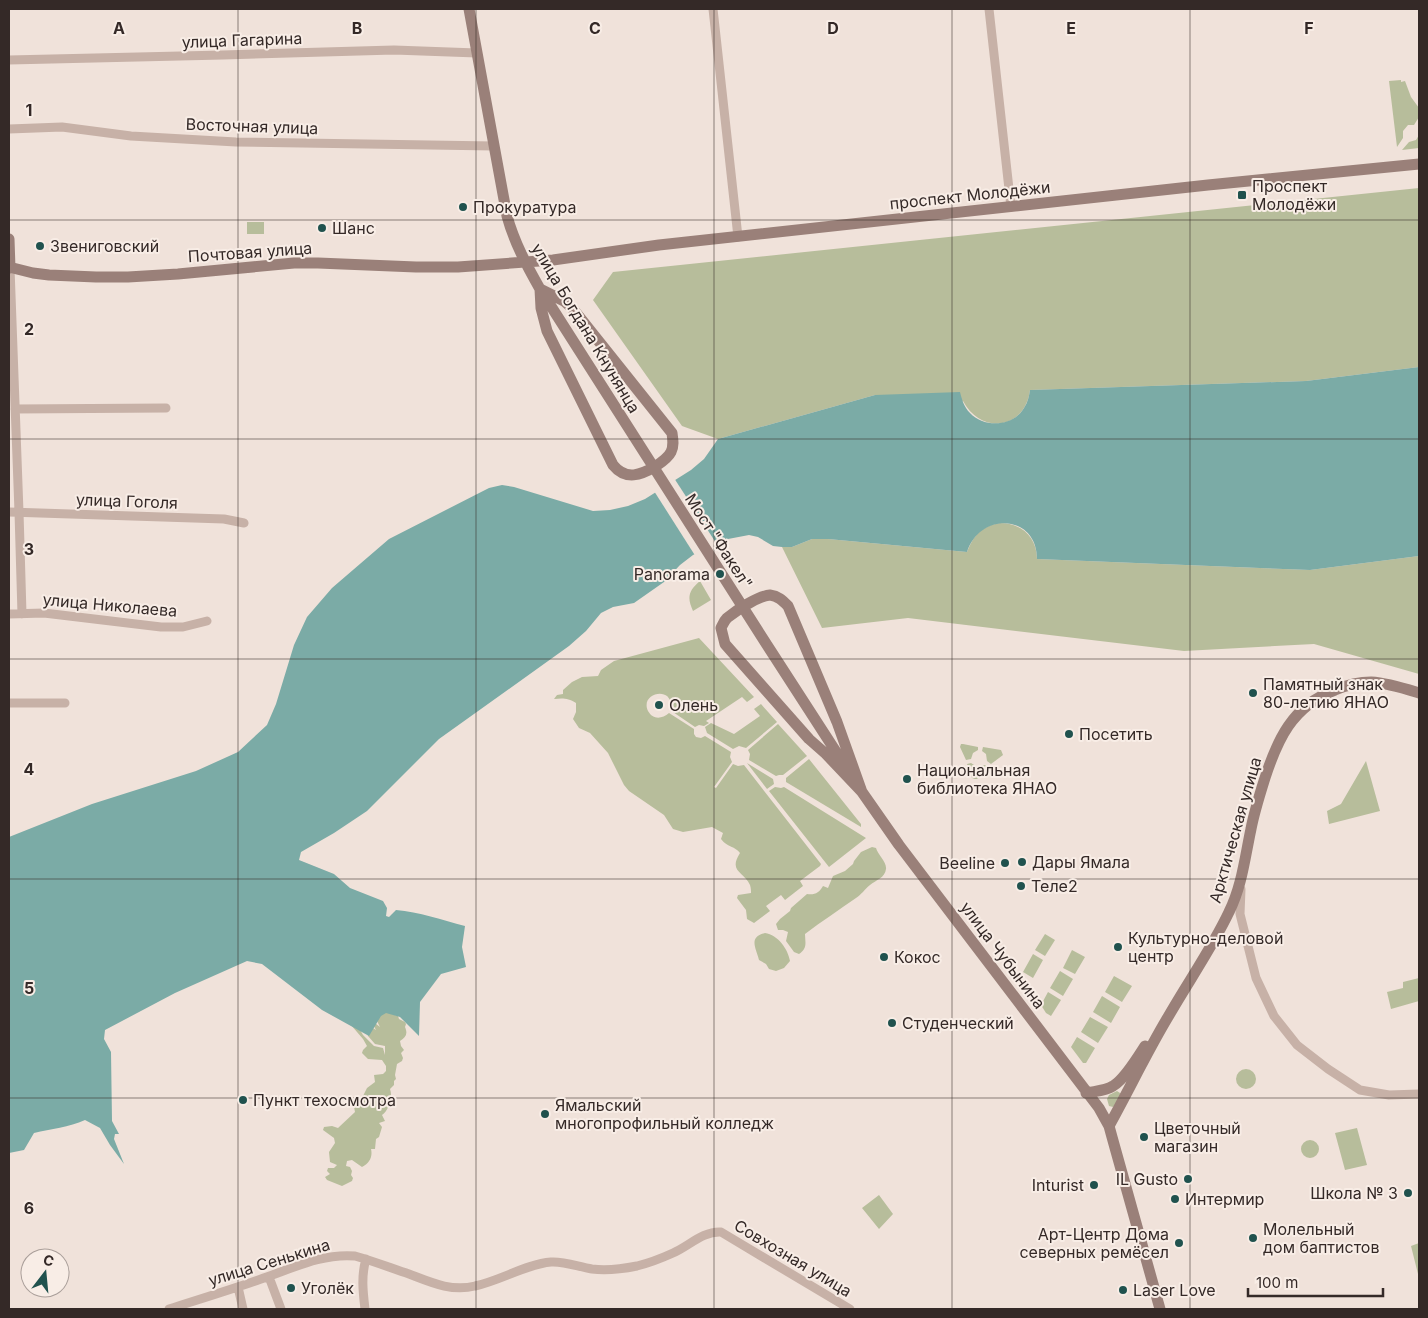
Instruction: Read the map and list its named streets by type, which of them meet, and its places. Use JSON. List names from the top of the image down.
{
  "streets": {
    "street": [
      "улица Гагарина",
      "Восточная улица",
      "проспект Молодёжи",
      "Почтовая улица",
      "улица Богдана Кнунянца",
      "улица Гоголя",
      "Мост \"Факел\"",
      "улица Николаева",
      "Арктическая улица",
      "улица Чубынина",
      "Совхозная улица",
      "улица Сенькина"
    ]
  },
  "crossings": [
    ["улица Гагарина", "улица Богдана Кнунянца"],
    ["Восточная улица", "улица Богдана Кнунянца"],
    ["проспект Молодёжи", "Почтовая улица"],
    ["проспект Молодёжи", "улица Богдана Кнунянца"],
    ["Почтовая улица", "улица Богдана Кнунянца"],
    ["улица Богдана Кнунянца", "Мост \"Факел\""],
    ["Мост \"Факел\"", "улица Чубынина"],
    ["Арктическая улица", "улица Чубынина"],
    ["Совхозная улица", "улица Сенькина"]
  ],
  "places": {
    "transit": ["Проспект Молодёжи"],
    "other": [
      "Прокуратура",
      "Шанс",
      "Звениговский",
      "Panorama",
      "Памятный знак 80-летию ЯНАО",
      "Олень",
      "Посетить",
      "Национальная библиотека ЯНАО",
      "Дары Ямала",
      "Beeline",
      "Теле2",
      "Культурно-деловой центр",
      "Кокос",
      "Студенческий",
      "Пункт техосмотра",
      "Ямальский многопрофильный колледж",
      "Цветочный магазин",
      "IL Gusto",
      "Inturist",
      "Школа № 3",
      "Интермир",
      "Молельный дом баптистов",
      "Арт-Центр Дома северных ремёсел",
      "Уголёк",
      "Laser Love"
    ]
  },
  "scale_bar": "100 m",
  "north": "top",
  "grid": {
    "columns": [
      "A",
      "B",
      "C",
      "D",
      "E",
      "F"
    ],
    "rows": [
      "1",
      "2",
      "3",
      "4",
      "5",
      "6"
    ]
  }
}
